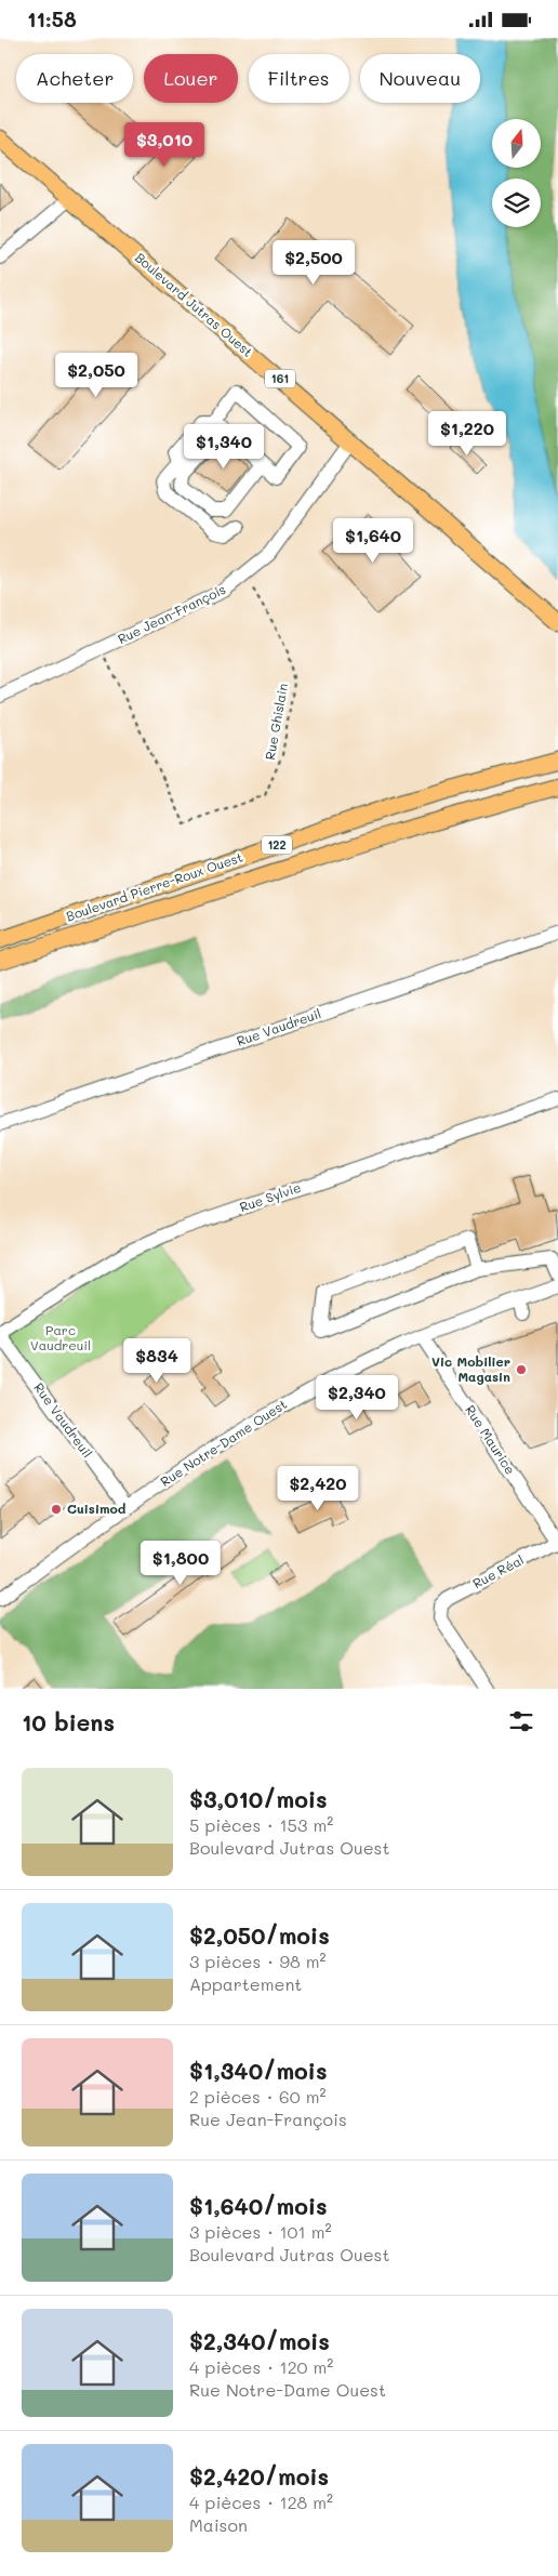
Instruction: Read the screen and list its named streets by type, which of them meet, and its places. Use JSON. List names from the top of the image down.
{
  "streets": {
    "main road": [
      "Boulevard Jutras Ouest",
      "161",
      "122",
      "Boulevard Pierre-Roux Ouest"
    ],
    "street": [
      "Rue Jean-François",
      "Rue Vaudreuil",
      "Rue Sylvie",
      "Rue Maurice",
      "Rue Notre-Dame Ouest",
      "Rue Réal"
    ],
    "path": ["Rue Ghislain"]
  },
  "crossings": [
    ["Boulevard Jutras Ouest", "Rue Jean-François"],
    ["Rue Jean-François", "Rue Ghislain"],
    ["Rue Vaudreuil", "Rue Sylvie"],
    ["Rue Vaudreuil", "Rue Notre-Dame Ouest"],
    ["Rue Maurice", "Rue Notre-Dame Ouest"],
    ["Rue Maurice", "Rue Réal"]
  ],
  "parks": ["Parc Vaudreuil"],
  "places": ["Vic Mobilier Magasin", "Cuisimod"],
  "north": "top",
  "page": {
    "status": "11:58",
    "chip": [
      "Acheter",
      "Louer",
      "Filtres",
      "Nouveau"
    ],
    "price": [
      "$3,010",
      "$2,500",
      "$2,050",
      "$1,220",
      "$1,340",
      "$1,640",
      "$834",
      "$2,340",
      "$2,420",
      "$1,800"
    ],
    "heading": "10 biens",
    "list": [
      {
        "name": "$3,010/mois",
        "note": "5 pièces · 153 m² · Boulevard Jutras Ouest"
      },
      {
        "name": "$2,050/mois",
        "note": "3 pièces · 98 m² · Appartement"
      },
      {
        "name": "$1,340/mois",
        "note": "2 pièces · 60 m² · Rue Jean-François"
      },
      {
        "name": "$1,640/mois",
        "note": "3 pièces · 101 m² · Boulevard Jutras Ouest"
      },
      {
        "name": "$2,340/mois",
        "note": "4 pièces · 120 m² · Rue Notre-Dame Ouest"
      },
      {
        "name": "$2,420/mois",
        "note": "4 pièces · 128 m² · Maison"
      }
    ]
  }
}
